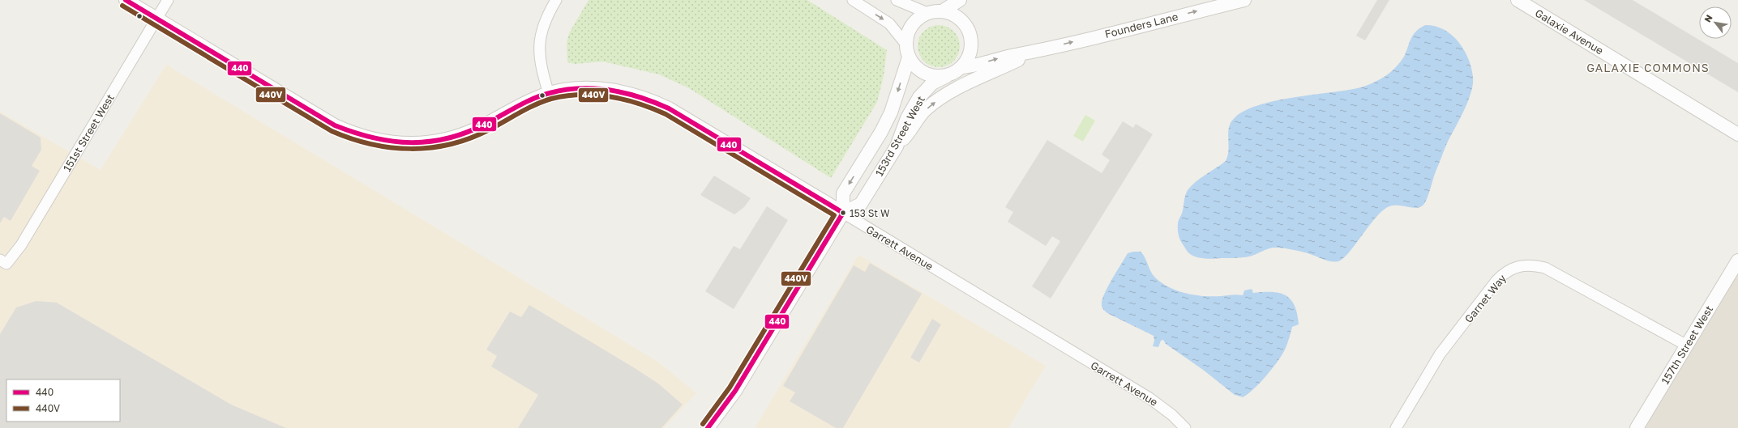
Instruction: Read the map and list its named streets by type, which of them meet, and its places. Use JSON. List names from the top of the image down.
{
  "streets": {
    "street": [
      "Founders Lane",
      "Galaxie Avenue",
      "151st Street West",
      "153rd Street West",
      "Garrett Avenue",
      "Garnet Way",
      "157th Street West"
    ]
  },
  "crossings": [
    ["Founders Lane", "153rd Street West"],
    ["151st Street West", "Garrett Avenue"],
    ["153rd Street West", "Garrett Avenue"],
    ["Garnet Way", "157th Street West"]
  ],
  "one_way": ["Founders Lane"],
  "districts": ["GALAXIE COMMONS"],
  "places": ["153 St W"],
  "lines": ["transit line 440", "transit line 440V"],
  "legend": ["440", "440V"],
  "north": "top left"
}
